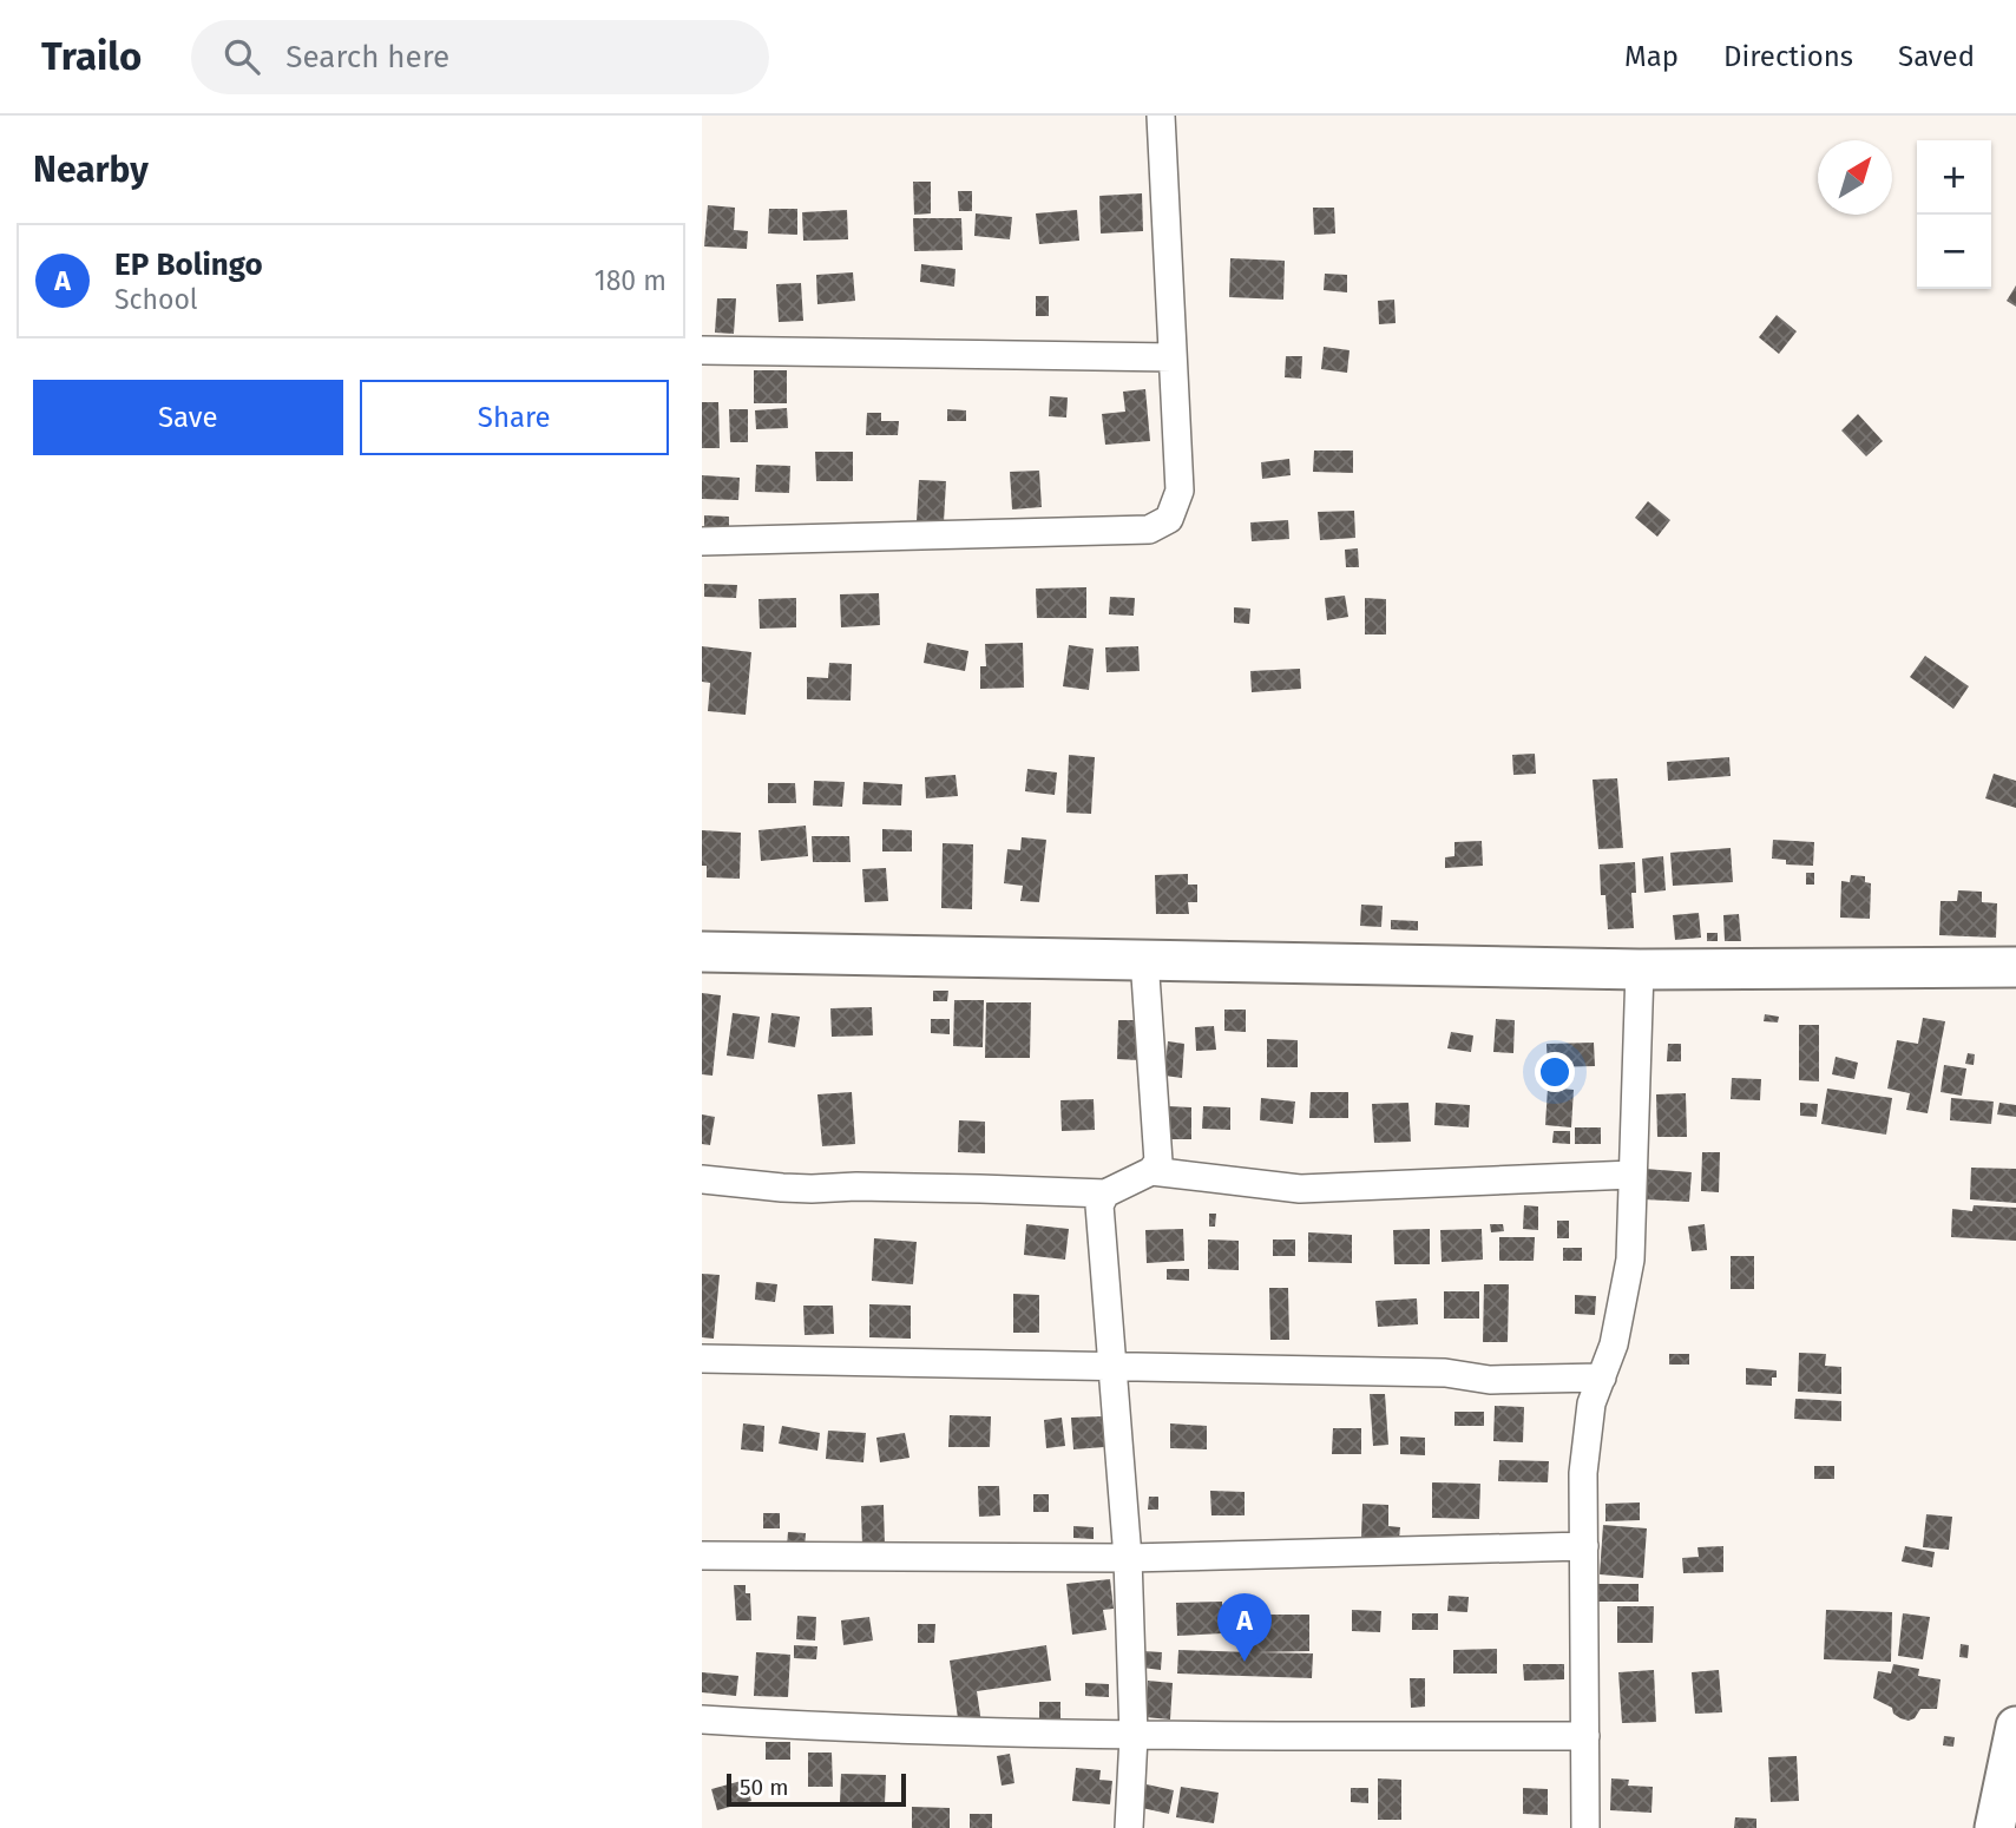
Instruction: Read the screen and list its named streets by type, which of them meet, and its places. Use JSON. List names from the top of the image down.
{
  "scale_bar": "50 m",
  "north": "top right",
  "page": {
    "header": "Trailo",
    "search": "Search here",
    "nav": ["Map", "Directions", "Saved"],
    "heading": "Nearby",
    "map_buttons": ["+", "−"],
    "list": [
      {
        "mark": "A",
        "name": "EP Bolingo",
        "note": "School",
        "value": "180 m"
      }
    ],
    "buttons": ["Save", "Share"],
    "pins": "A",
    "scale": "50 m"
  }
}
